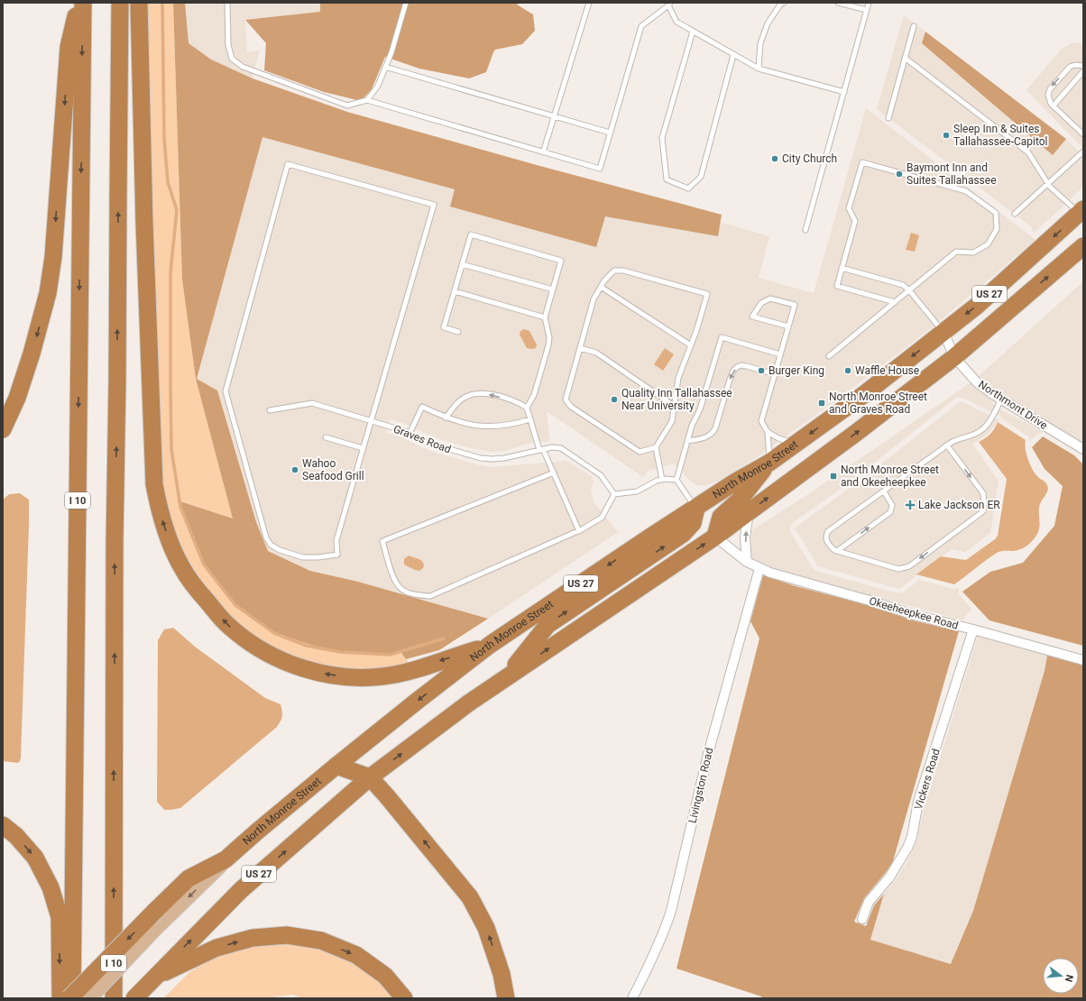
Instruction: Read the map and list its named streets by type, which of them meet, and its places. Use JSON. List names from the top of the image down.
{
  "streets": {
    "highway": ["US 27", "North Monroe Street", "I 10"],
    "street": [
      "Northmont Drive",
      "Okeeheepkee Road",
      "Vickers Road",
      "Livingston Road"
    ],
    "lane": ["Graves Road"]
  },
  "crossings": [
    ["US 27", "Northmont Drive"],
    ["US 27", "Okeeheepkee Road"],
    ["Northmont Drive", "North Monroe Street"],
    ["Okeeheepkee Road", "Vickers Road"],
    ["Okeeheepkee Road", "Livingston Road"]
  ],
  "places": {
    "other": [
      "Sleep Inn & Suites Tallahassee-Capitol",
      "City Church",
      "Baymont Inn and Suites Tallahassee",
      "Burger King",
      "Waffle House",
      "Quality Inn Tallahassee Near University",
      "Wahoo Seafood Grill"
    ],
    "transit": ["North Monroe Street and Graves Road", "North Monroe Street and Okeeheepkee"],
    "health": ["Lake Jackson ER"]
  },
  "north": "right"
}
